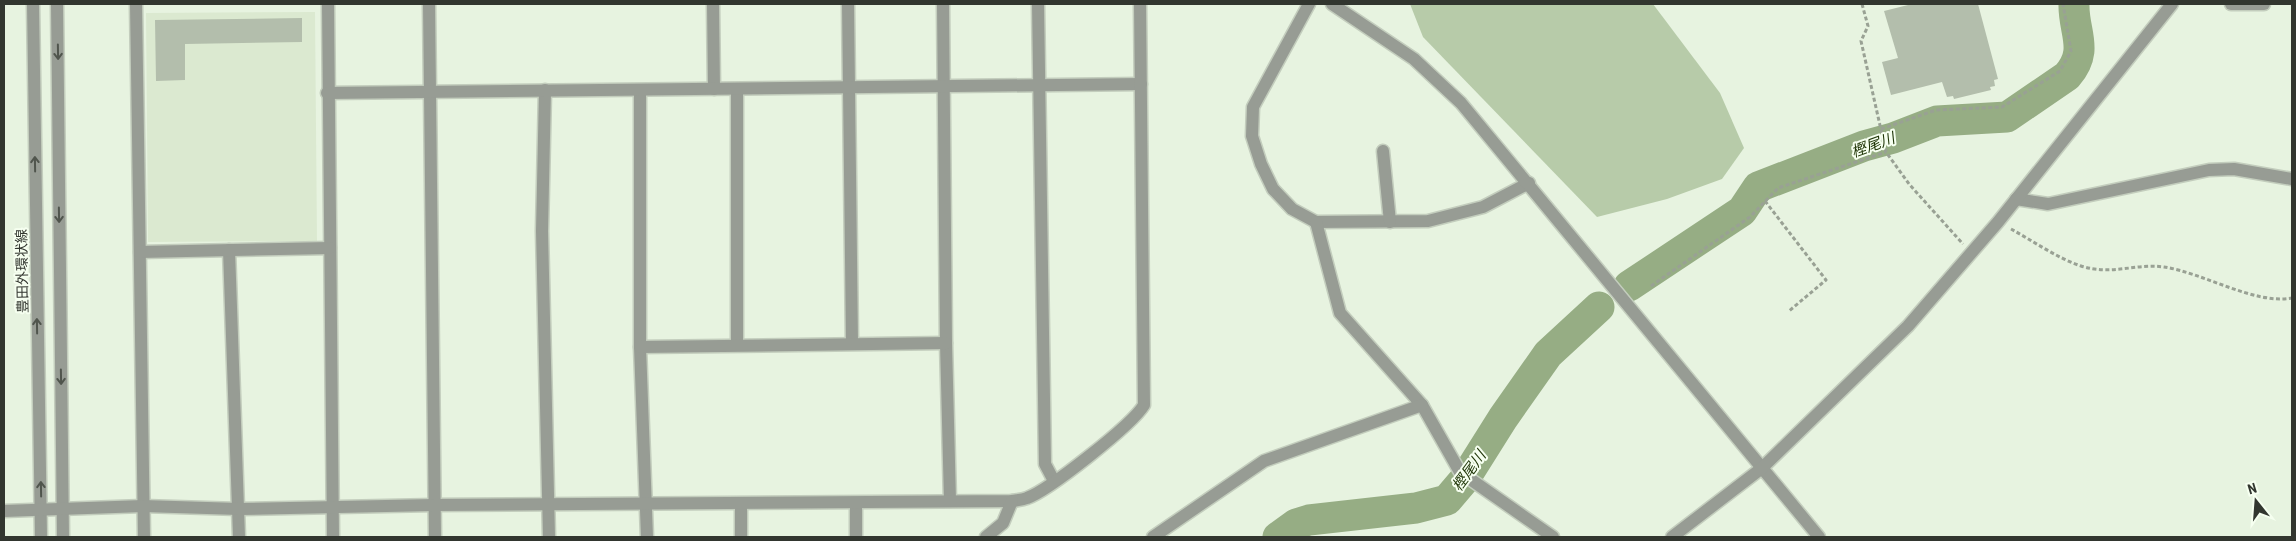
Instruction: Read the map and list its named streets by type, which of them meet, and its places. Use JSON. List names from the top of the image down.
{
  "streets": {
    "street": ["豊田外環状線"]
  },
  "water": ["樫尾川"],
  "north": "top"
}
